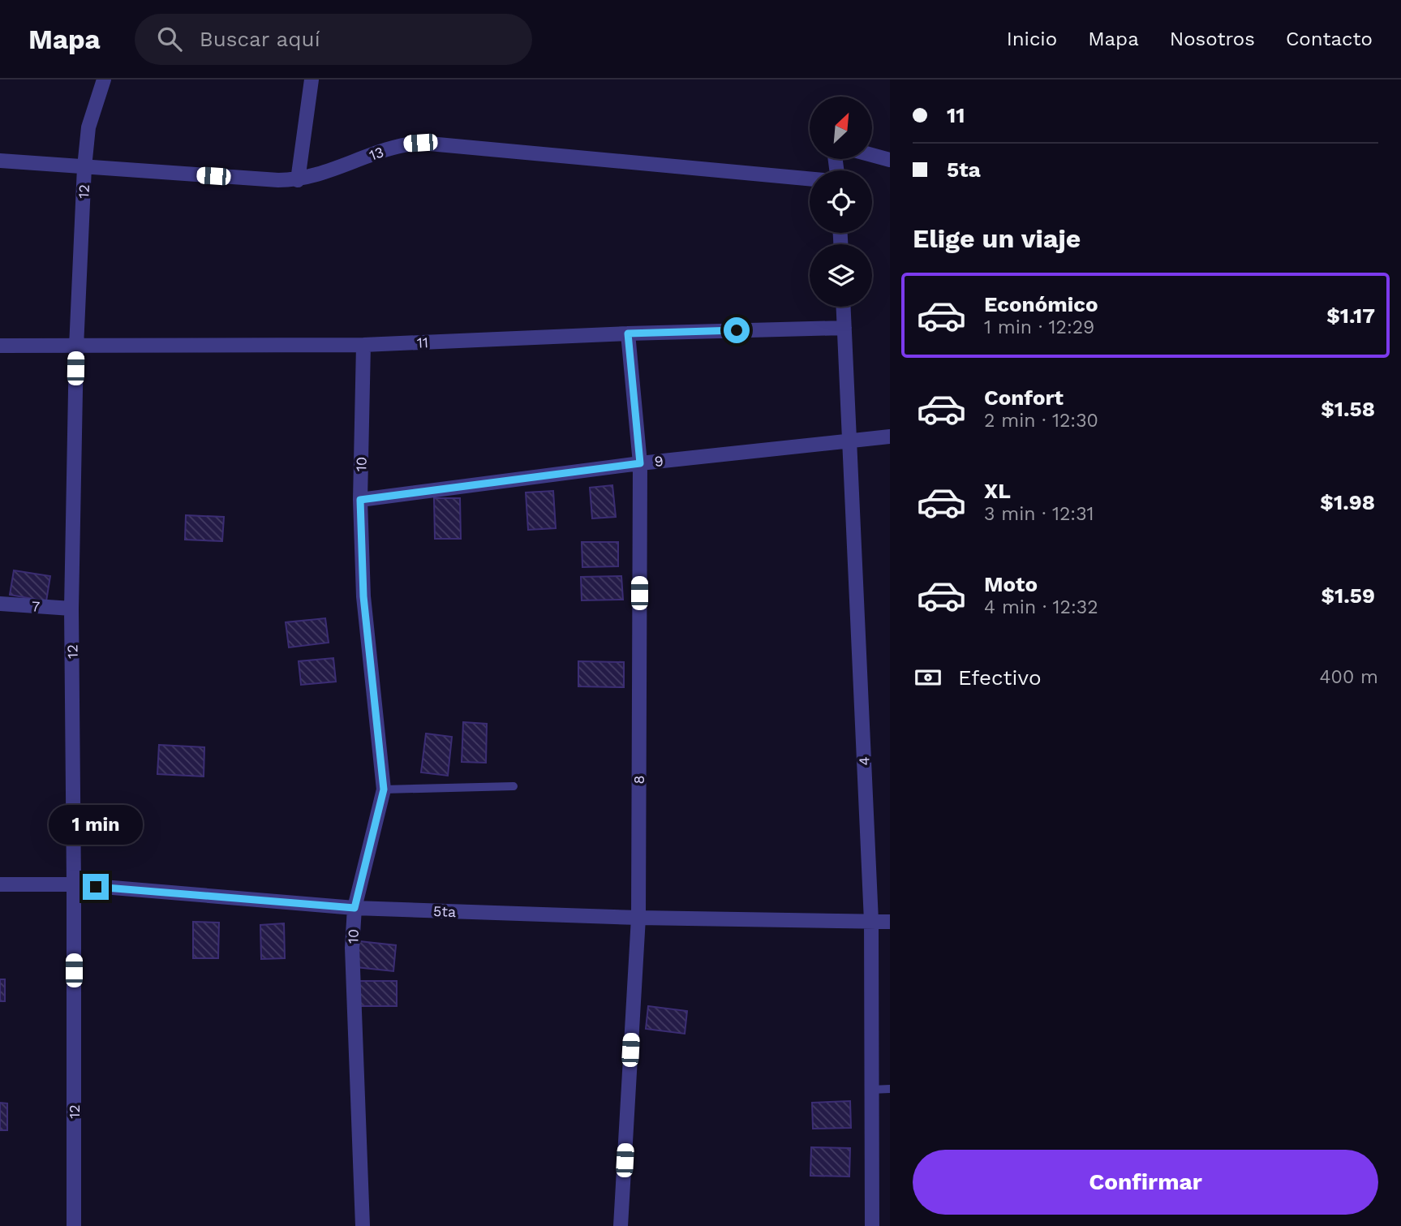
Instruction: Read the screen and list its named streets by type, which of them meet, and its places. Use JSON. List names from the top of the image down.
{
  "streets": {
    "street": [
      "13",
      "12",
      "11",
      "9",
      "10",
      "7",
      "4",
      "8",
      "5ta"
    ]
  },
  "crossings": [
    ["13", "12"],
    ["12", "11"],
    ["12", "7"],
    ["12", "5ta"],
    ["11", "10"],
    ["11", "4"],
    ["11", "8"],
    ["9", "10"],
    ["9", "4"],
    ["9", "8"],
    ["10", "5ta"],
    ["4", "5ta"],
    ["8", "5ta"]
  ],
  "north": "top right",
  "page": {
    "header": "Mapa",
    "search": "Buscar aquí",
    "nav": [
      "Inicio",
      "Mapa",
      "Nosotros",
      "Contacto"
    ],
    "banner": ["11", "5ta"],
    "heading": "Elige un viaje",
    "list": [
      {
        "name": "Económico",
        "note": "1 min · 12:29",
        "value": "$1.17"
      },
      {
        "name": "Confort",
        "note": "2 min · 12:30",
        "value": "$1.58"
      },
      {
        "name": "XL",
        "note": "3 min · 12:31",
        "value": "$1.98"
      },
      {
        "name": "Moto",
        "note": "4 min · 12:32",
        "value": "$1.59"
      }
    ],
    "pay": ["Efectivo", "400 m"],
    "bubble": "1 min",
    "buttons": "Confirmar"
  }
}
